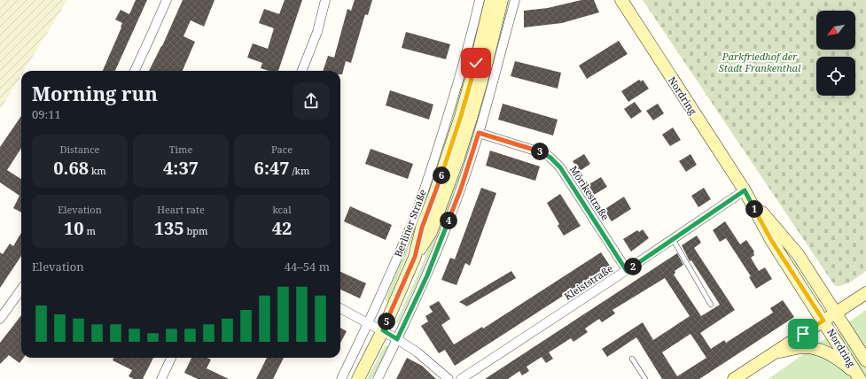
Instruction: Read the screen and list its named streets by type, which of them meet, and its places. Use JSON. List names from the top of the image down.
{
  "streets": {
    "main road": ["Nordring", "Berliner Straße"],
    "street": ["Mörikestraße", "Kleiststraße"]
  },
  "crossings": [
    ["Nordring", "Kleiststraße"],
    ["Mörikestraße", "Kleiststraße"]
  ],
  "parks": ["Parkfriedhof der Stadt Frankenthal"],
  "north": "bottom left",
  "page": {
    "heading": ["Morning run", "09:11"],
    "stats": [
      ["Distance", "0.68 km"],
      ["Time", "4:37"],
      ["Pace", "6:47 /km"],
      ["Elevation", "10 m"],
      ["Heart rate", "135 bpm"],
      ["kcal", "42"]
    ],
    "pins": [
      "3",
      "6",
      "1",
      "4",
      "2",
      "5"
    ],
    "chart": ["Elevation", "44–54 m"]
  }
}
